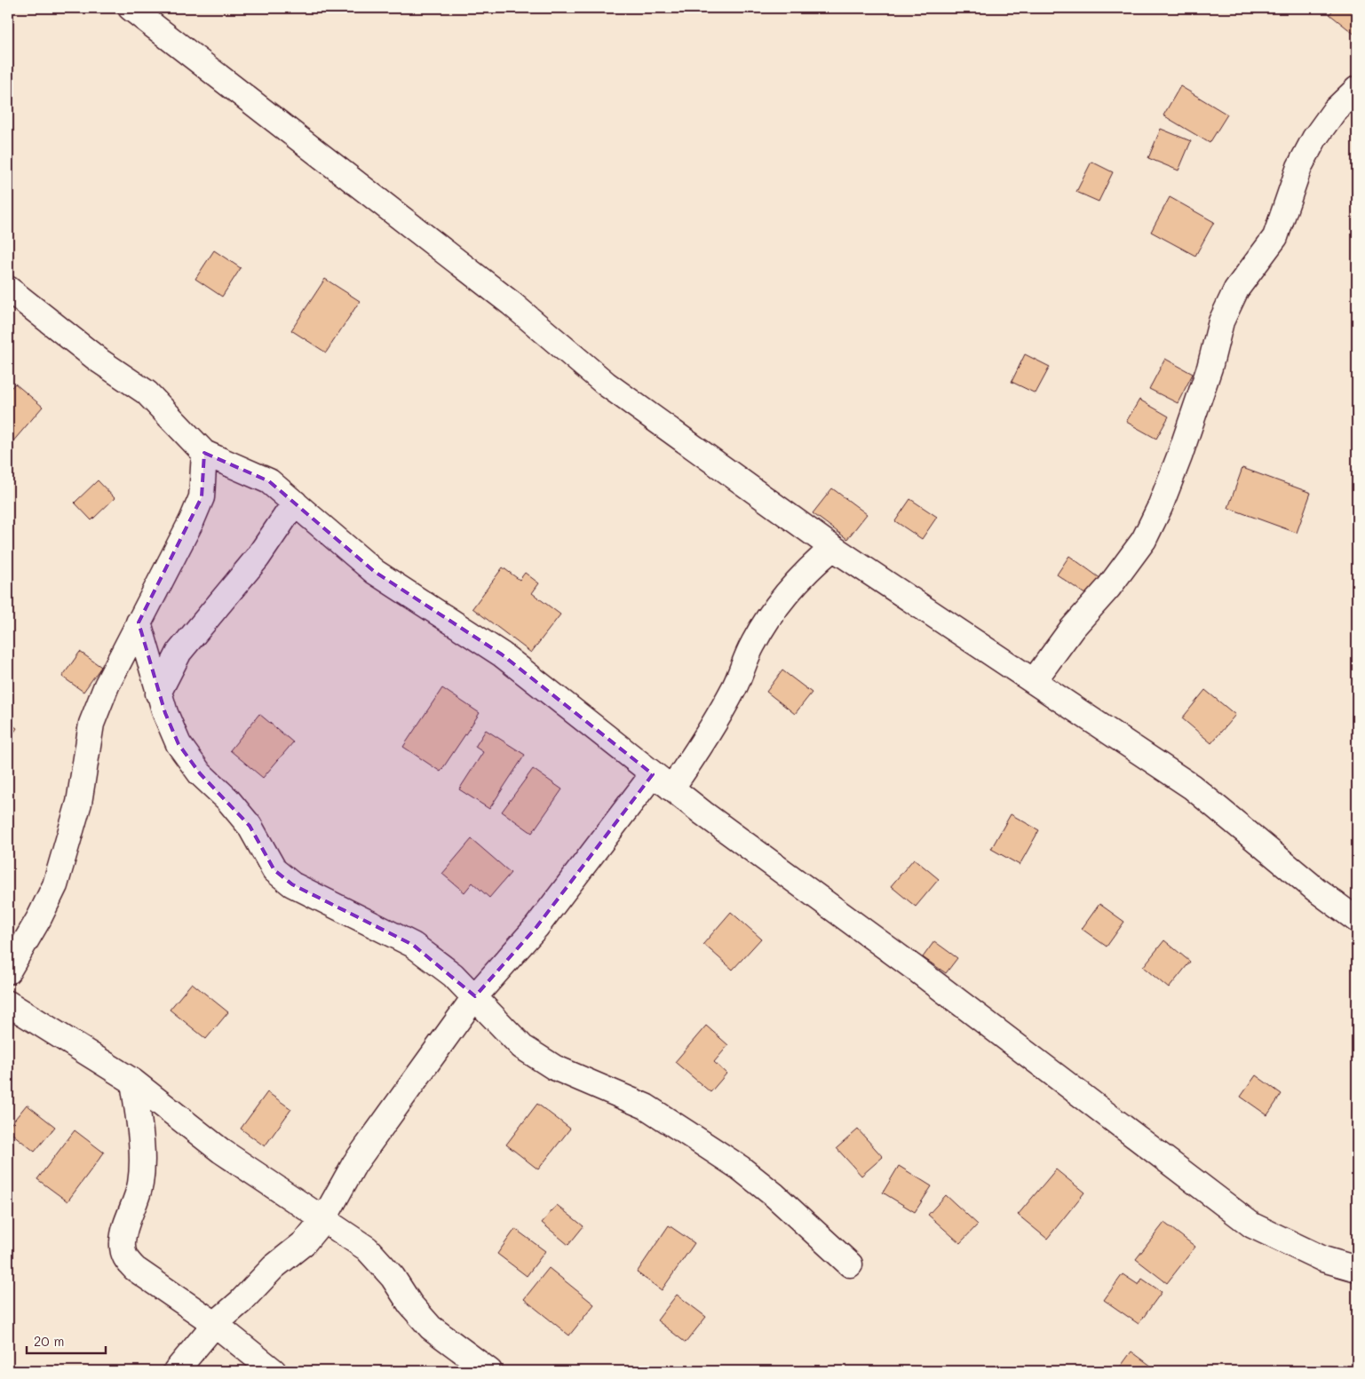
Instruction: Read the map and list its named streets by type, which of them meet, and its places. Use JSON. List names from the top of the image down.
{
  "scale_bar": "20 m"
}
